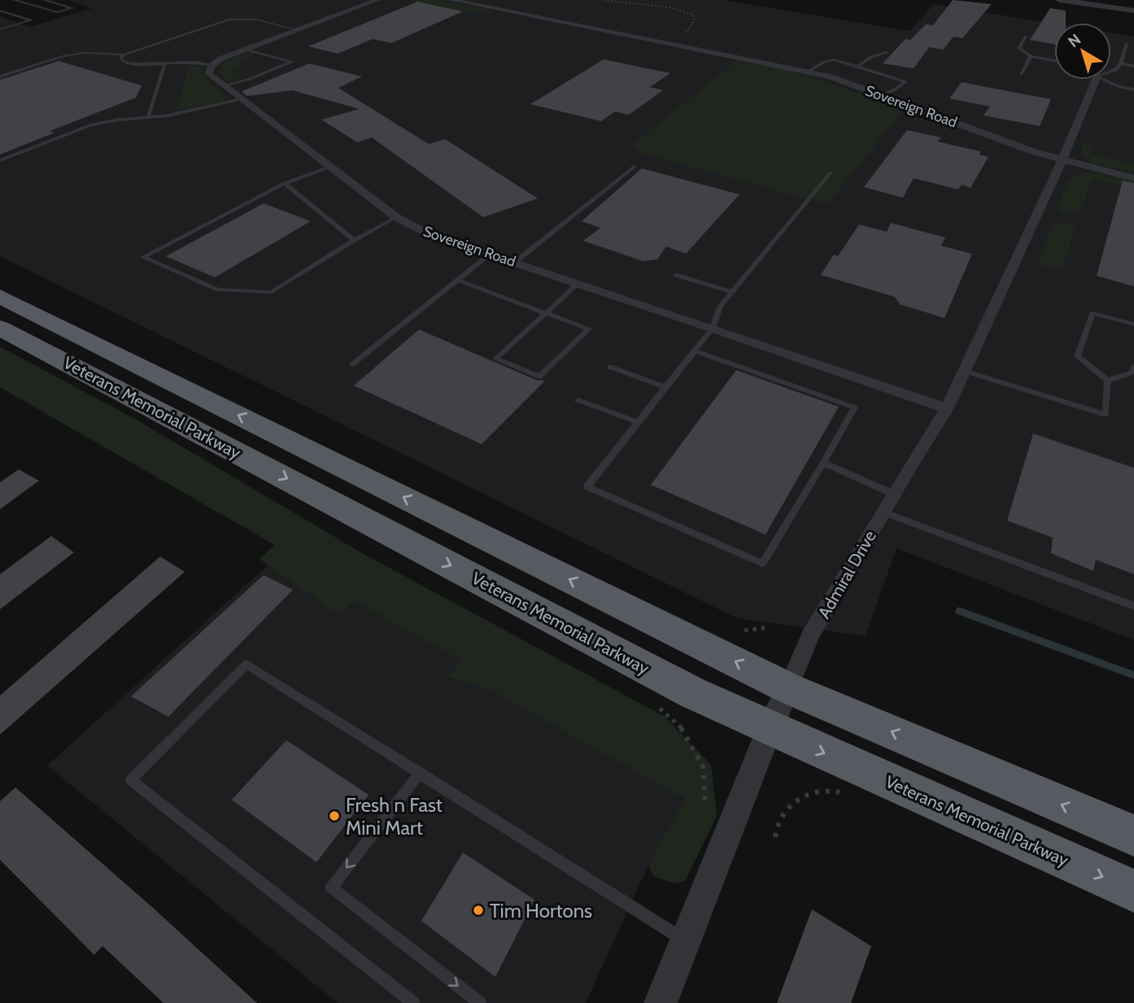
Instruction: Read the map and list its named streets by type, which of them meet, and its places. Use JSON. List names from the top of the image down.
{
  "streets": {
    "highway": ["Veterans Memorial Parkway"],
    "street": ["Sovereign Road", "Admiral Drive"]
  },
  "crossings": [
    ["Sovereign Road", "Admiral Drive"],
    ["Veterans Memorial Parkway", "Admiral Drive"]
  ],
  "places": ["Fresh n Fast Mini Mart", "Tim Hortons"],
  "north": "top left"
}
